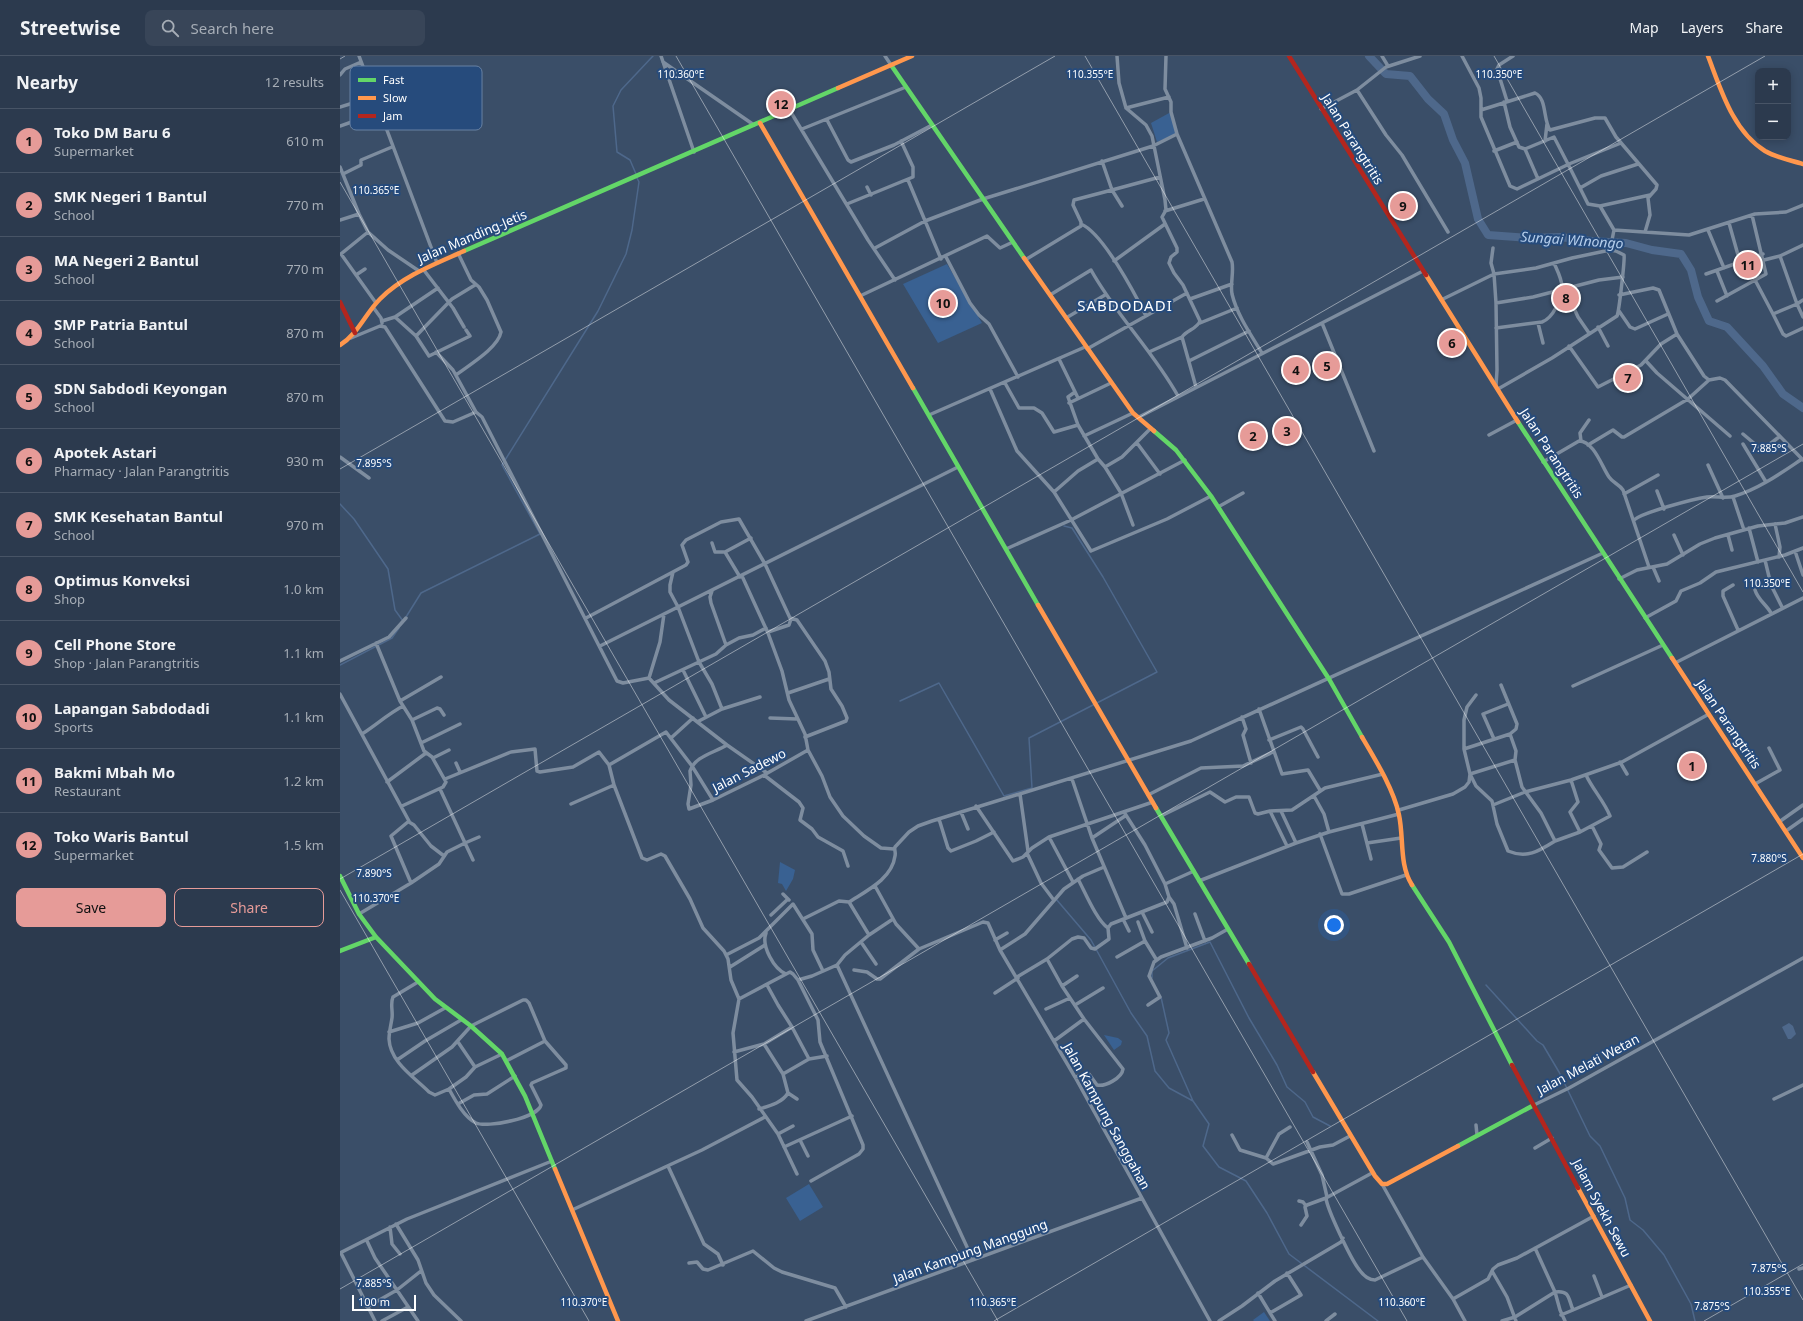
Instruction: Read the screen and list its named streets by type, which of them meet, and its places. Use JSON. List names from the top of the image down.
{
  "streets": {
    "street": [
      "Jalan Parangtritis",
      "Jalan Manding-Jetis",
      "Jalan Sadewo",
      "Jalan Melati Wetan",
      "Jalan Kampung Sanggahan",
      "Jalam Syekh Sewu",
      "Jalan Kampung Manggung"
    ]
  },
  "crossings": [
    ["Jalan Melati Wetan", "Jalam Syekh Sewu"],
    ["Jalan Kampung Sanggahan", "Jalan Kampung Manggung"]
  ],
  "districts": ["SABDODADI"],
  "water": ["Sungai WInongo"],
  "legend": ["Fast", "Slow", "Jam"],
  "scale_bar": "100 m",
  "page": {
    "header": "Streetwise",
    "search": "Search here",
    "nav": ["Map", "Layers", "Share"],
    "heading": ["Nearby", "12 results"],
    "map_buttons": ["+", "−"],
    "pins": [
      "12",
      "9",
      "11",
      "8",
      "10",
      "6",
      "5",
      "4",
      "7",
      "3",
      "2",
      "1"
    ],
    "list": [
      {
        "mark": "1",
        "name": "Toko DM Baru 6",
        "note": "Supermarket",
        "value": "610 m"
      },
      {
        "mark": "2",
        "name": "SMK Negeri 1 Bantul",
        "note": "School",
        "value": "770 m"
      },
      {
        "mark": "3",
        "name": "MA Negeri 2 Bantul",
        "note": "School",
        "value": "770 m"
      },
      {
        "mark": "4",
        "name": "SMP Patria Bantul",
        "note": "School",
        "value": "870 m"
      },
      {
        "mark": "5",
        "name": "SDN Sabdodi Keyongan",
        "note": "School",
        "value": "870 m"
      },
      {
        "mark": "6",
        "name": "Apotek Astari",
        "note": "Pharmacy · Jalan Parangtritis",
        "value": "930 m"
      },
      {
        "mark": "7",
        "name": "SMK Kesehatan Bantul",
        "note": "School",
        "value": "970 m"
      },
      {
        "mark": "8",
        "name": "Optimus Konveksi",
        "note": "Shop",
        "value": "1.0 km"
      },
      {
        "mark": "9",
        "name": "Cell Phone Store",
        "note": "Shop · Jalan Parangtritis",
        "value": "1.1 km"
      },
      {
        "mark": "10",
        "name": "Lapangan Sabdodadi",
        "note": "Sports",
        "value": "1.1 km"
      },
      {
        "mark": "11",
        "name": "Bakmi Mbah Mo",
        "note": "Restaurant",
        "value": "1.2 km"
      },
      {
        "mark": "12",
        "name": "Toko Waris Bantul",
        "note": "Supermarket",
        "value": "1.5 km"
      }
    ],
    "buttons": ["Save", "Share"],
    "scale": "100 m"
  },
  "coordinates": [
    "110.350°E",
    "110.360°E",
    "110.355°E",
    "110.365°E",
    "7.885°S",
    "7.895°S",
    "7.880°S",
    "7.890°S",
    "110.370°E",
    "7.875°S"
  ]
}
